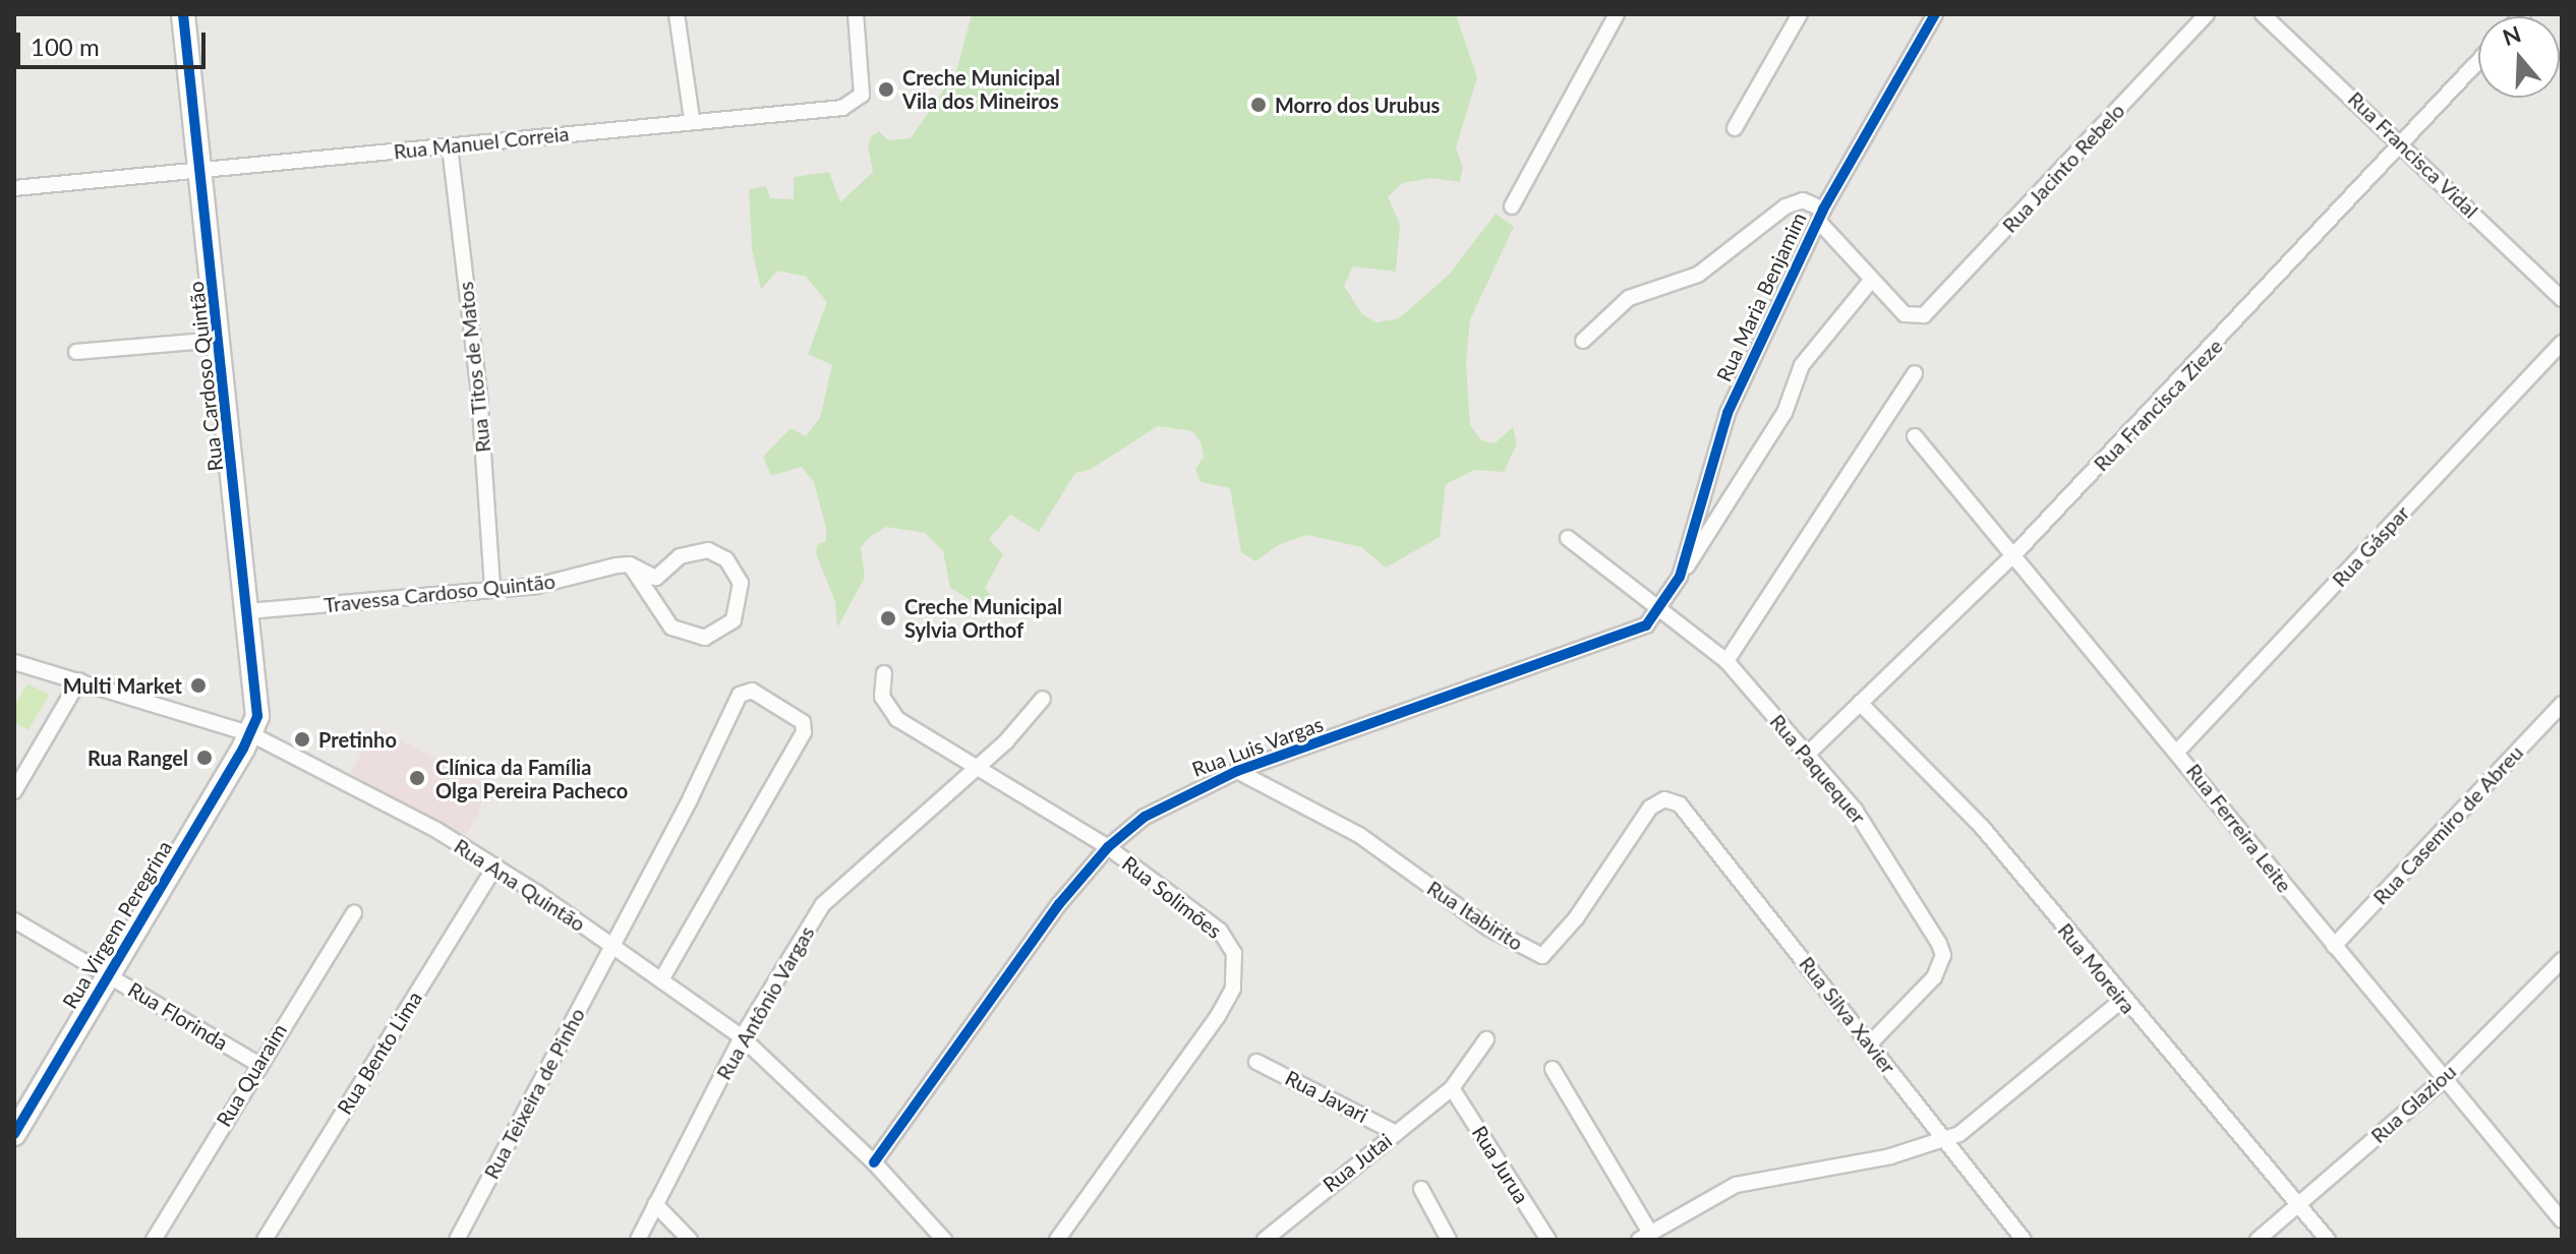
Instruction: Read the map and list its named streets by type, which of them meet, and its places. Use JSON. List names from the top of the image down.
{
  "streets": {
    "street": [
      "Rua Manuel Correia",
      "Rua Francisca Vidal",
      "Rua Jacinto Rebelo",
      "Rua Maria Benjamim",
      "Rua Titos de Matos",
      "Rua Cardoso Quintão",
      "Rua Francisca Zieze",
      "Rua Gáspar",
      "Travessa Cardoso Quintão",
      "Rua Luis Vargas",
      "Rua Paquequer",
      "Rua Casemiro de Abreu",
      "Rua Ferreira Leite",
      "Rua Ana Quintão",
      "Rua Solimões",
      "Rua Itabirito",
      "Rua Virgem Peregrina",
      "Rua Moreira",
      "Rua Antônio Vargas",
      "Rua Silva Xavier",
      "Rua Florinda",
      "Rua Bento Lima",
      "Rua Quaraim",
      "Rua Teixeira de Pinho",
      "Rua Javari",
      "Rua Glaziou",
      "Rua Jutai",
      "Rua Jurua"
    ]
  },
  "crossings": [
    ["Rua Manuel Correia", "Rua Titos de Matos"],
    ["Rua Manuel Correia", "Rua Cardoso Quintão"],
    ["Rua Francisca Vidal", "Rua Francisca Zieze"],
    ["Rua Maria Benjamim", "Rua Luis Vargas"],
    ["Rua Maria Benjamim", "Rua Paquequer"],
    ["Rua Titos de Matos", "Travessa Cardoso Quintão"],
    ["Rua Cardoso Quintão", "Travessa Cardoso Quintão"],
    ["Rua Cardoso Quintão", "Rua Ana Quintão"],
    ["Rua Cardoso Quintão", "Rua Virgem Peregrina"],
    ["Rua Francisca Zieze", "Rua Paquequer"],
    ["Rua Francisca Zieze", "Rua Ferreira Leite"],
    ["Rua Francisca Zieze", "Rua Moreira"],
    ["Rua Gáspar", "Rua Ferreira Leite"],
    ["Rua Luis Vargas", "Rua Paquequer"],
    ["Rua Luis Vargas", "Rua Ana Quintão"],
    ["Rua Luis Vargas", "Rua Solimões"],
    ["Rua Luis Vargas", "Rua Itabirito"],
    ["Rua Paquequer", "Rua Silva Xavier"],
    ["Rua Casemiro de Abreu", "Rua Ferreira Leite"],
    ["Rua Ferreira Leite", "Rua Glaziou"],
    ["Rua Ana Quintão", "Rua Virgem Peregrina"],
    ["Rua Ana Quintão", "Rua Antônio Vargas"],
    ["Rua Ana Quintão", "Rua Bento Lima"],
    ["Rua Ana Quintão", "Rua Teixeira de Pinho"],
    ["Rua Solimões", "Rua Antônio Vargas"],
    ["Rua Itabirito", "Rua Silva Xavier"],
    ["Rua Virgem Peregrina", "Rua Florinda"],
    ["Rua Moreira", "Rua Glaziou"],
    ["Rua Florinda", "Rua Quaraim"],
    ["Rua Javari", "Rua Jutai"],
    ["Rua Jutai", "Rua Jurua"]
  ],
  "places": [
    "Creche Municipal Vila dos Mineiros",
    "Morro dos Urubus",
    "Creche Municipal Sylvia Orthof",
    "Multi Market",
    "Pretinho",
    "Rua Rangel",
    "Clínica da Família Olga Pereira Pacheco"
  ],
  "scale_bar": "100 m",
  "north": "top"
}
